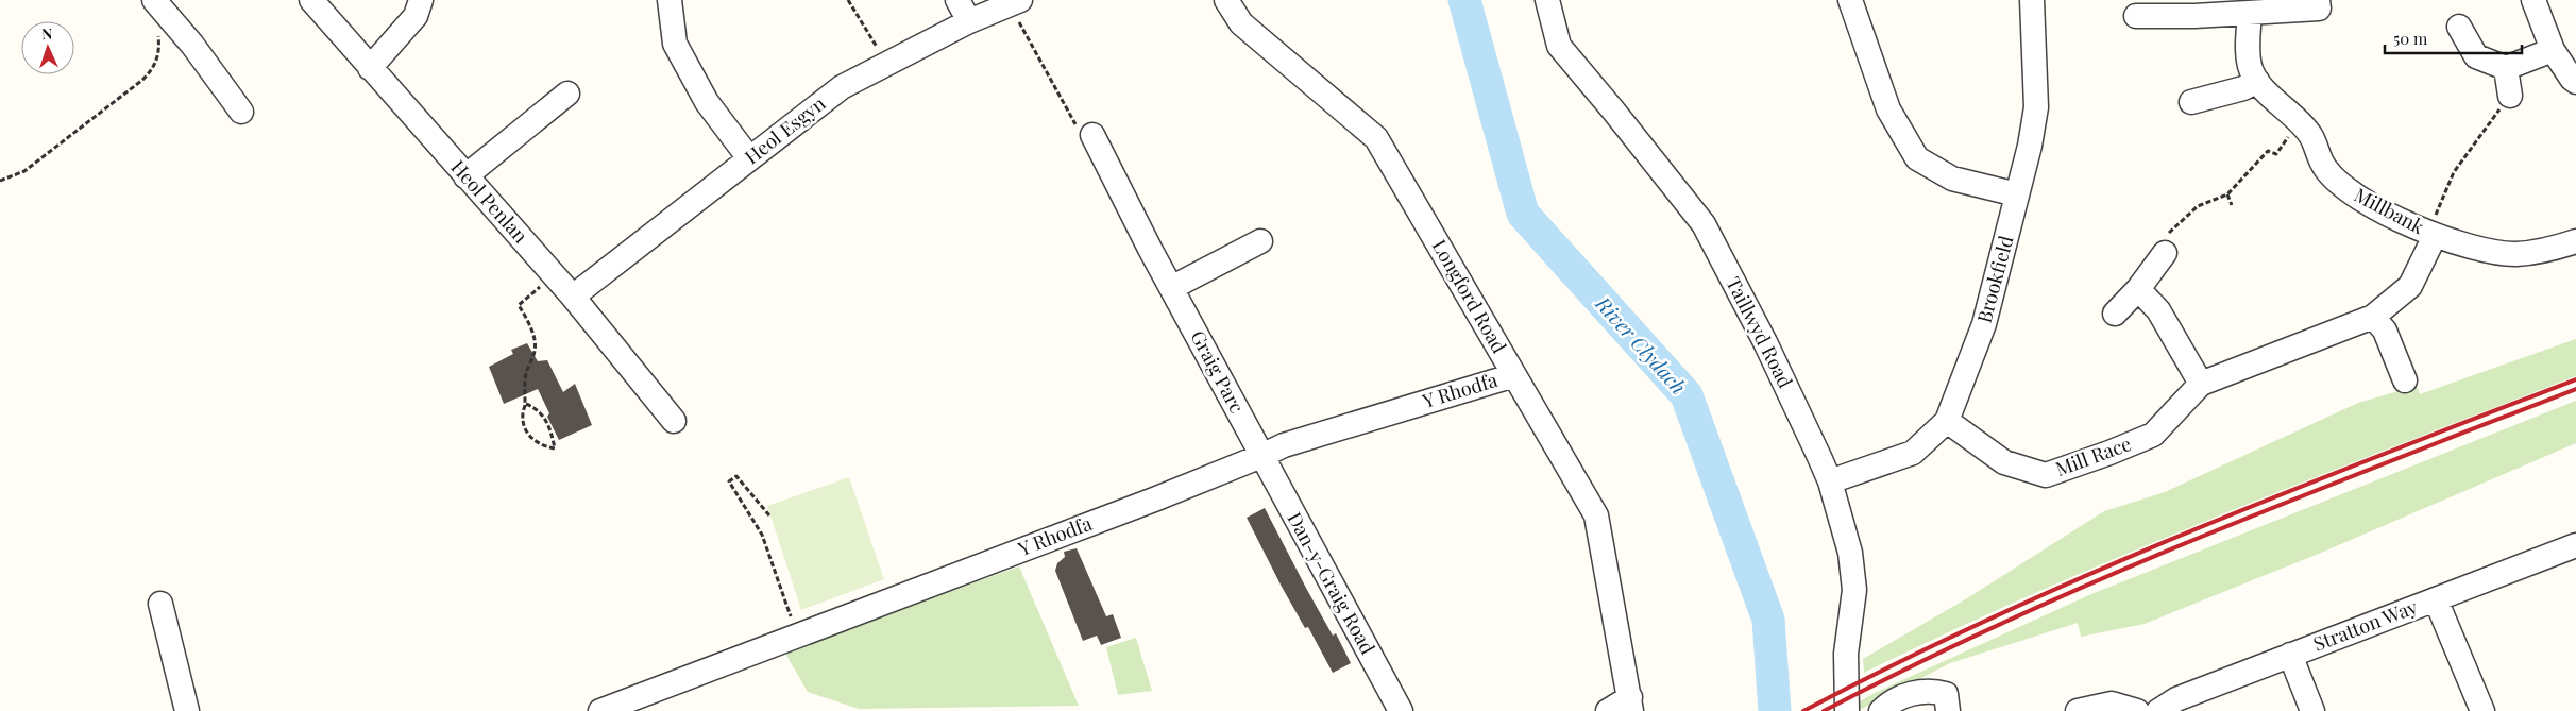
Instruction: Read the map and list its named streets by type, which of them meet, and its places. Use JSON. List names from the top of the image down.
{
  "streets": {
    "street": [
      "Heol Esgyn",
      "Heol Penlan",
      "Millbank",
      "Brookfield",
      "Longford Road",
      "Taillwyd Road",
      "Graig Parc",
      "Y Rhodfa",
      "Mill Race",
      "Dan-y-Graig Road",
      "Stratton Way"
    ]
  },
  "crossings": [
    ["Heol Esgyn", "Heol Penlan"],
    ["Millbank", "Mill Race"],
    ["Brookfield", "Taillwyd Road"],
    ["Brookfield", "Mill Race"],
    ["Longford Road", "Y Rhodfa"],
    ["Graig Parc", "Y Rhodfa"],
    ["Graig Parc", "Dan-y-Graig Road"],
    ["Y Rhodfa", "Dan-y-Graig Road"]
  ],
  "water": ["River Clydach"],
  "scale_bar": "50 m",
  "north": "top"
}
